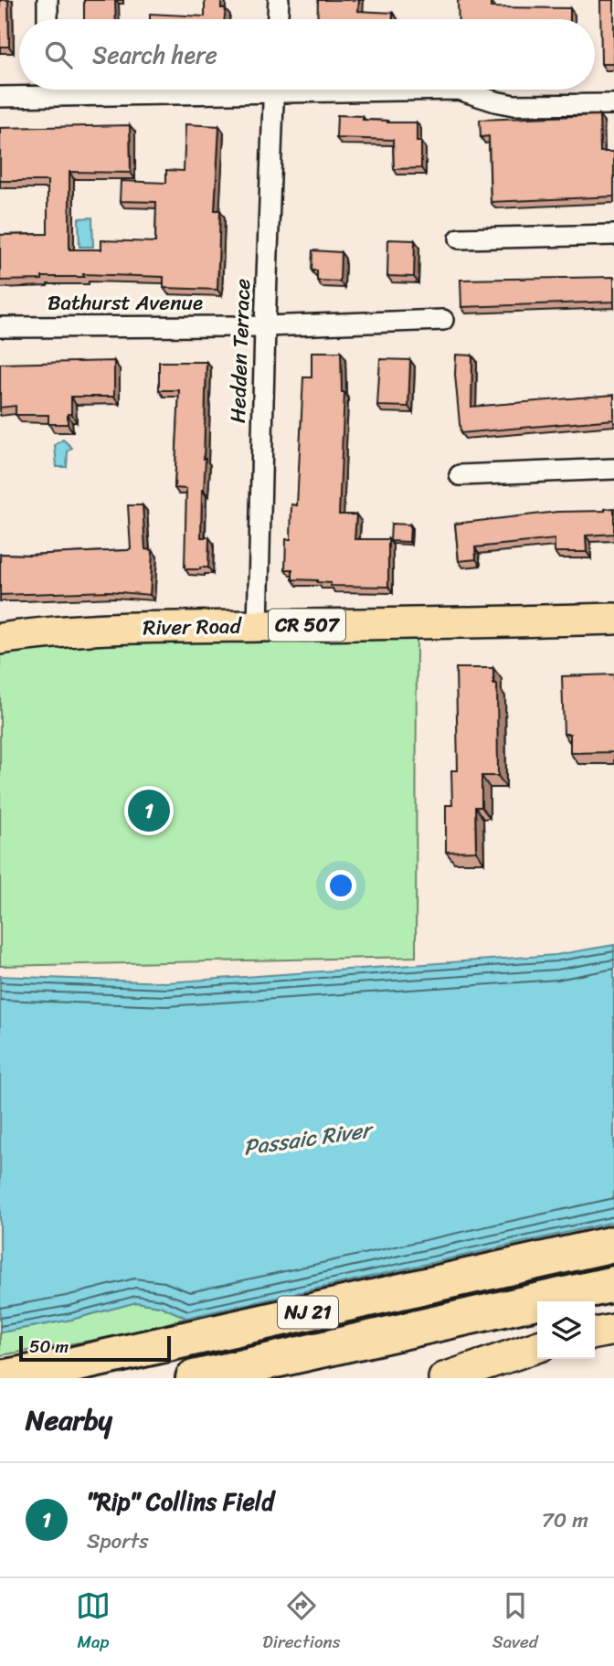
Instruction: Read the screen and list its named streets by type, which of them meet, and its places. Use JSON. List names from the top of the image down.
{
  "streets": {
    "highway": ["NJ 21"],
    "main road": ["CR 507", "River Road"],
    "street": ["Bathurst Avenue", "Hedden Terrace"]
  },
  "crossings": [
    ["Bathurst Avenue", "Hedden Terrace"],
    ["Hedden Terrace", "River Road"]
  ],
  "water": ["Passaic River"],
  "scale_bar": "50 m",
  "page": {
    "search": "Search here",
    "pins": "1",
    "scale": "50 m",
    "heading": "Nearby",
    "list": [
      {
        "mark": "1",
        "name": "\"Rip\" Collins Field",
        "note": "Sports",
        "value": "70 m"
      }
    ],
    "nav": ["Map", "Directions", "Saved"]
  }
}
